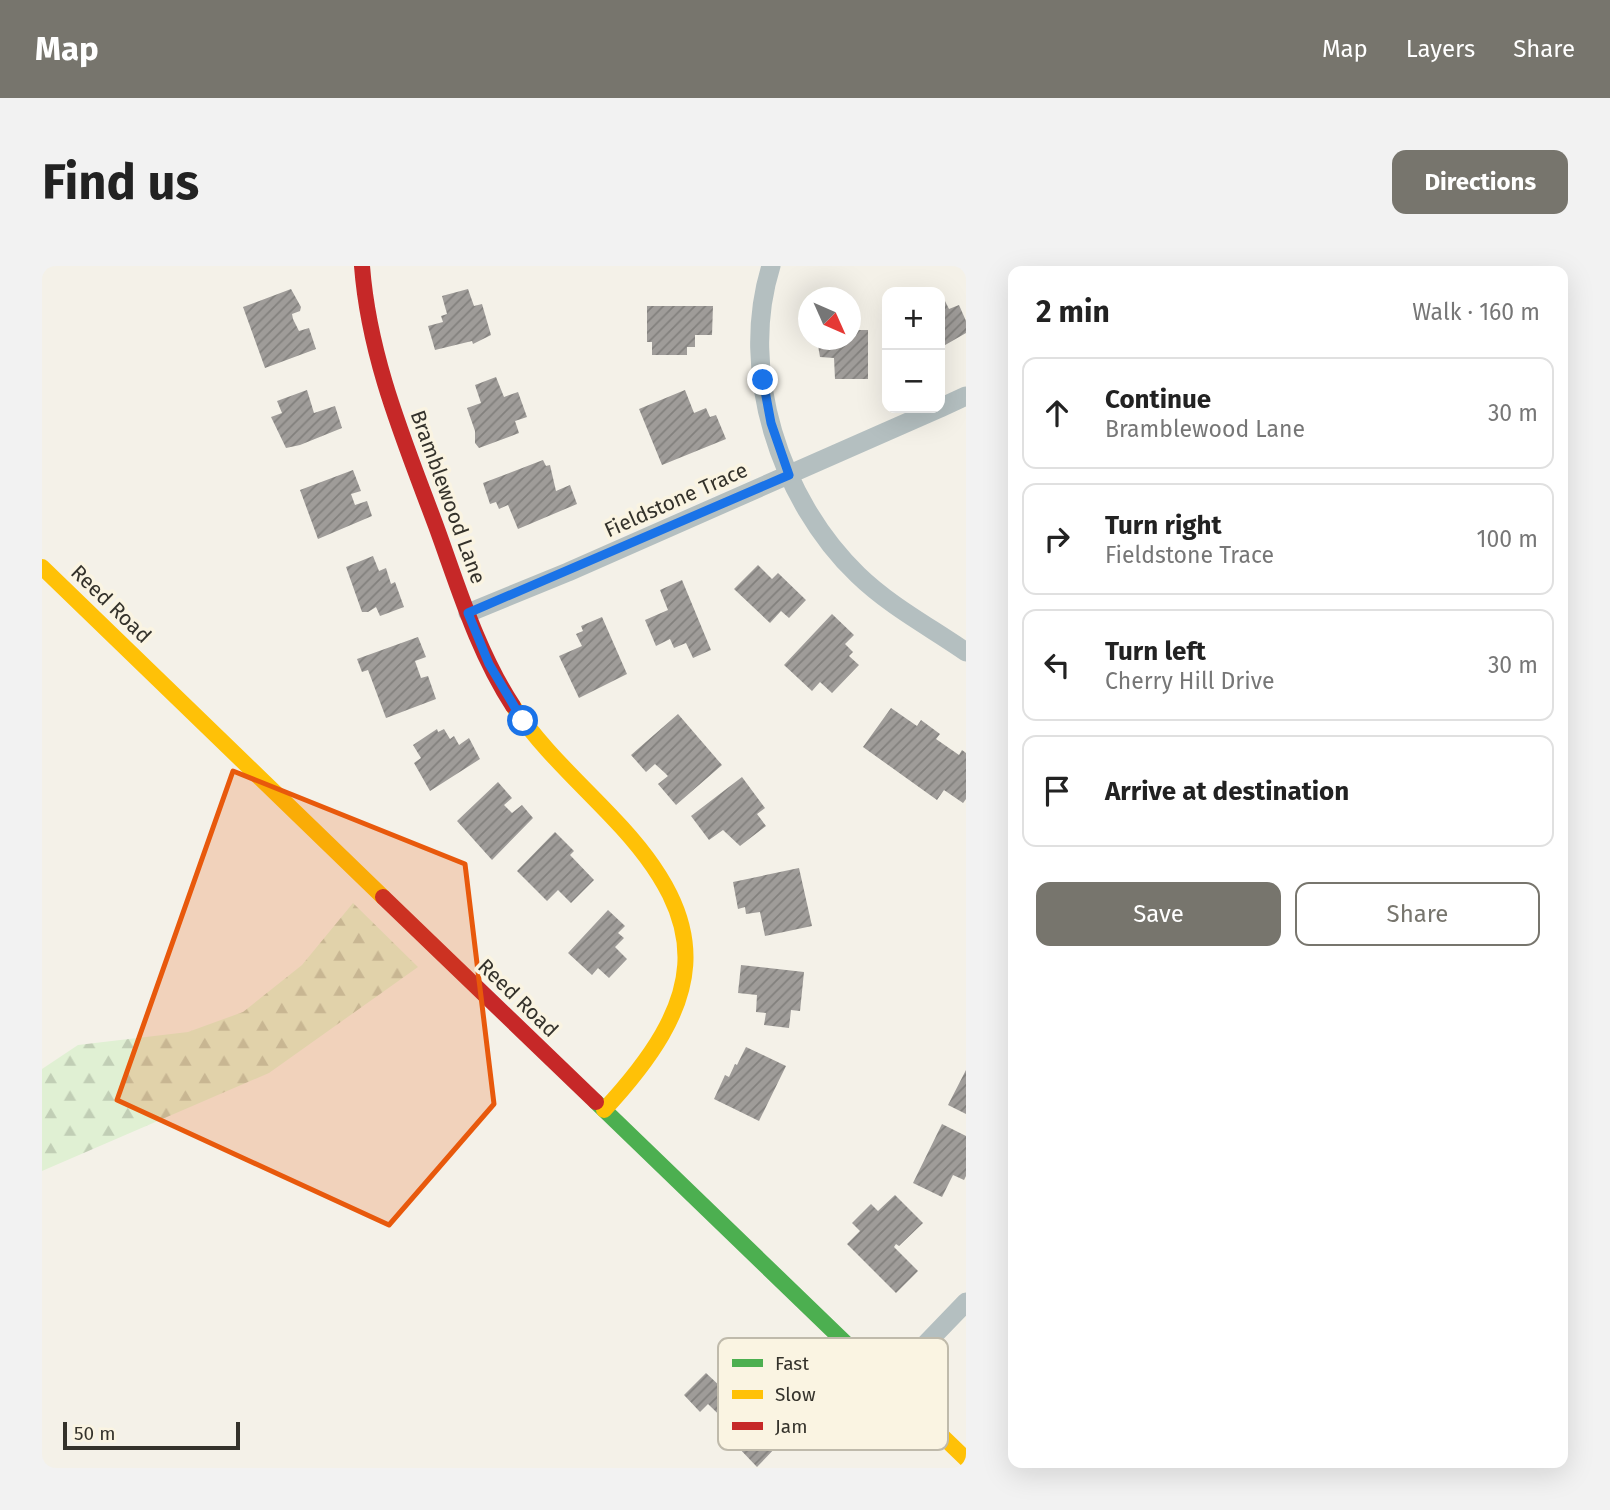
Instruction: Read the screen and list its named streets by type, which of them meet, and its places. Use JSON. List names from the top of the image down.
{
  "streets": {
    "main road": ["Bramblewood Lane", "Reed Road"],
    "street": ["Fieldstone Trace"]
  },
  "crossings": [
    ["Bramblewood Lane", "Fieldstone Trace"],
    ["Bramblewood Lane", "Reed Road"]
  ],
  "legend": ["Fast", "Slow", "Jam"],
  "scale_bar": "50 m",
  "north": "bottom right",
  "page": {
    "header": "Map",
    "nav": ["Map", "Layers", "Share"],
    "buttons": [
      "Directions",
      ["Save", "Share"]
    ],
    "title": "Find us",
    "heading": ["2 min", "Walk · 160 m"],
    "map_buttons": ["+", "−"],
    "list": [
      ["Continue", "Bramblewood Lane", "30 m"],
      ["Turn right", "Fieldstone Trace", "100 m"],
      ["Turn left", "Cherry Hill Drive", "30 m"],
      "Arrive at destination"
    ],
    "scale": "50 m"
  }
}
